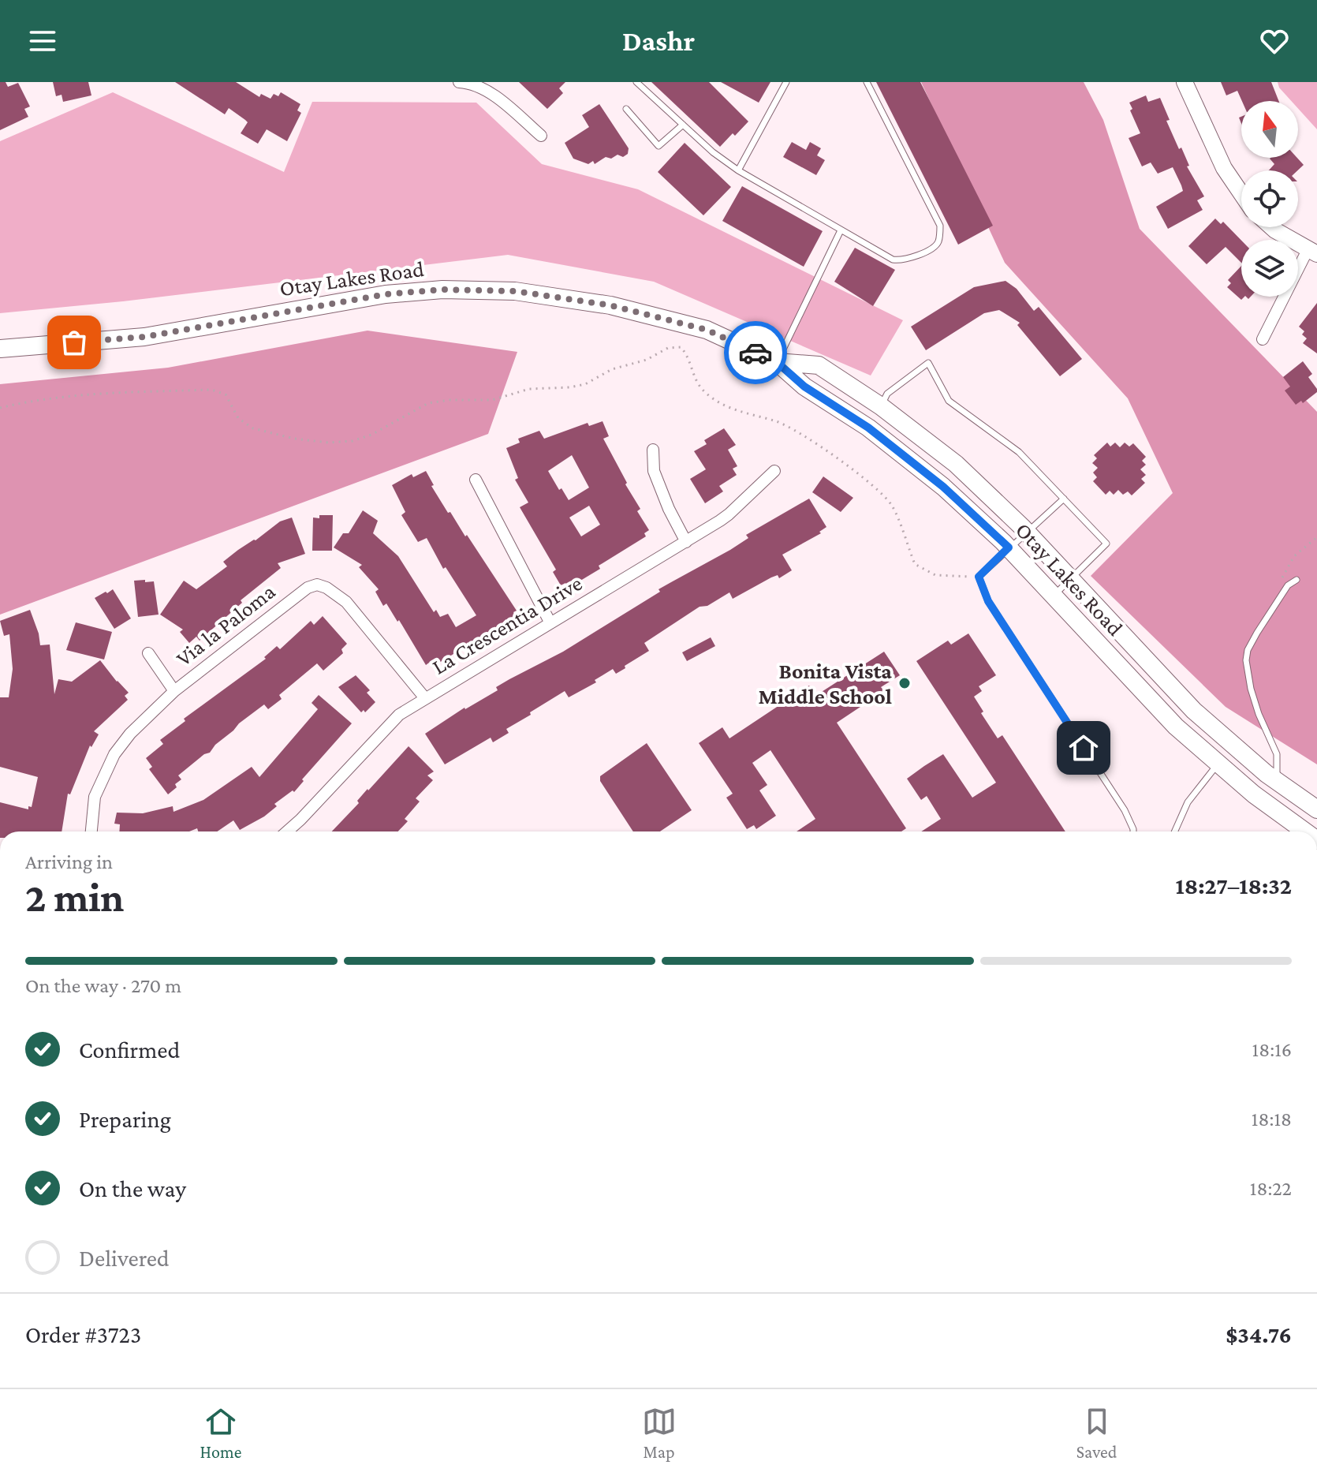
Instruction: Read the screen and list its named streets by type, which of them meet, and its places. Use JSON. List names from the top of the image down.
{
  "streets": {
    "main road": ["Otay Lakes Road"],
    "street": ["Via la Paloma", "La Crescentia Drive"]
  },
  "crossings": [
    ["Via la Paloma", "La Crescentia Drive"]
  ],
  "places": ["Bonita Vista Middle School"],
  "north": "top",
  "page": {
    "header": "Dashr",
    "heading": ["2 min", "Arriving in", "18:27–18:32"],
    "panel": ["Order #3723", "$34.76"],
    "bar": "On the way · 270 m",
    "list": [
      ["Confirmed", "18:16"],
      ["Preparing", "18:18"],
      ["On the way", "18:22"],
      "Delivered"
    ],
    "tabs": ["Home", "Map", "Saved"]
  }
}
